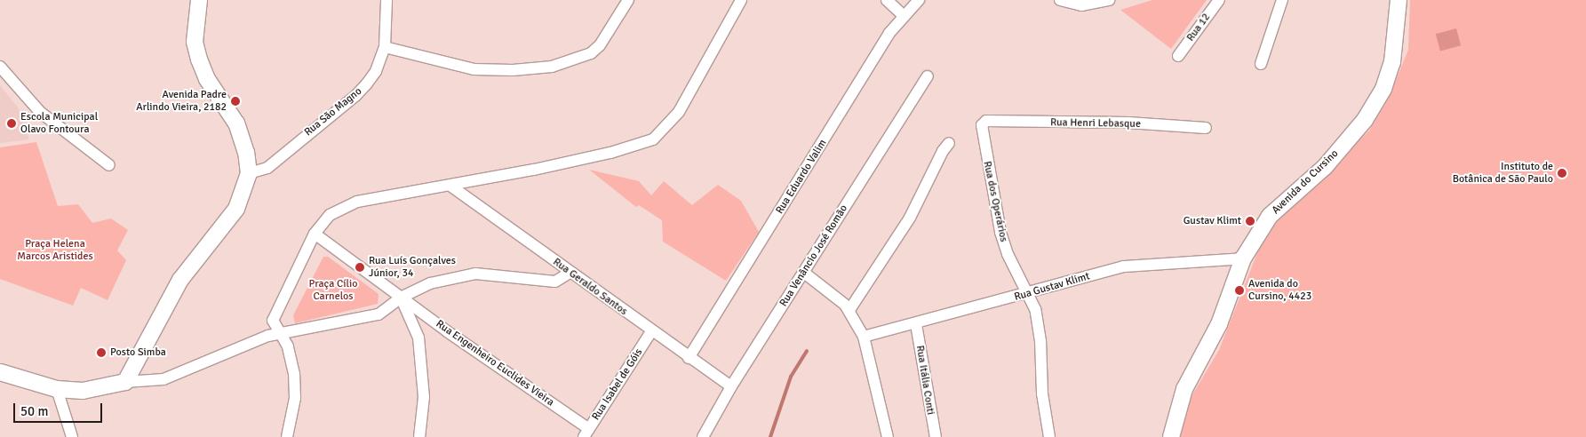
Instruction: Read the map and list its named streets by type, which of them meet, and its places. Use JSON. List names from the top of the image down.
{
  "streets": {
    "main road": ["Avenida do Cursino"],
    "street": [
      "Rua 12",
      "Rua São Magno",
      "Rua Henri Lebasque",
      "Rua Eduardo Valim",
      "Rua dos Operários",
      "Rua Venâncio José Romão",
      "Rua Geraldo Santos",
      "Rua Gustav Klimt",
      "Rua Engenheiro Euclides Vieira",
      "Rua Itália Conti",
      "Rua Isabel de Góis"
    ]
  },
  "crossings": [
    ["Rua Henri Lebasque", "Rua dos Operários"],
    ["Rua Eduardo Valim", "Rua Geraldo Santos"],
    ["Avenida do Cursino", "Rua Gustav Klimt"],
    ["Rua dos Operários", "Rua Gustav Klimt"],
    ["Rua Venâncio José Romão", "Rua Geraldo Santos"],
    ["Rua Geraldo Santos", "Rua Isabel de Góis"],
    ["Rua Gustav Klimt", "Rua Itália Conti"],
    ["Rua Engenheiro Euclides Vieira", "Rua Isabel de Góis"]
  ],
  "parks": ["Praça Helena Marcos Aristides", "Praça Cílio Carnelos"],
  "places": [
    "Avenida Padre Arlindo Vieira, 2182",
    "Escola Municipal Olavo Fontoura",
    "Instituto de Botânica de São Paulo",
    "Gustav Klimt",
    "Rua Luís Gonçalves Júnior, 34",
    "Avenida do Cursino, 4423",
    "Posto Simba"
  ],
  "scale_bar": "50 m"
}
